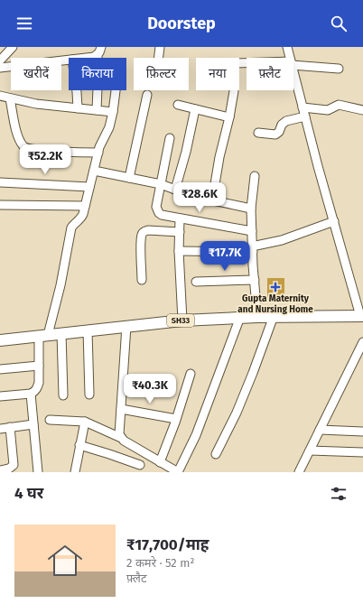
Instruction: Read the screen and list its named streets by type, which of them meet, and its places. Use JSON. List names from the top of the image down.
{
  "streets": {
    "main road": ["SH33"]
  },
  "places": {
    "health": ["Gupta Maternity and Nursing Home"]
  },
  "page": {
    "header": "Doorstep",
    "chip": [
      "खरीदें",
      "किराया",
      "फ़िल्टर",
      "नया",
      "फ़्लैट"
    ],
    "price": [
      "₹52.2K",
      "₹28.6K",
      "₹17.7K",
      "₹40.3K"
    ],
    "heading": "4 घर",
    "list": [
      {
        "name": "₹17,700/माह",
        "note": "2 कमरे · 52 m² · फ़्लैट"
      }
    ]
  }
}
